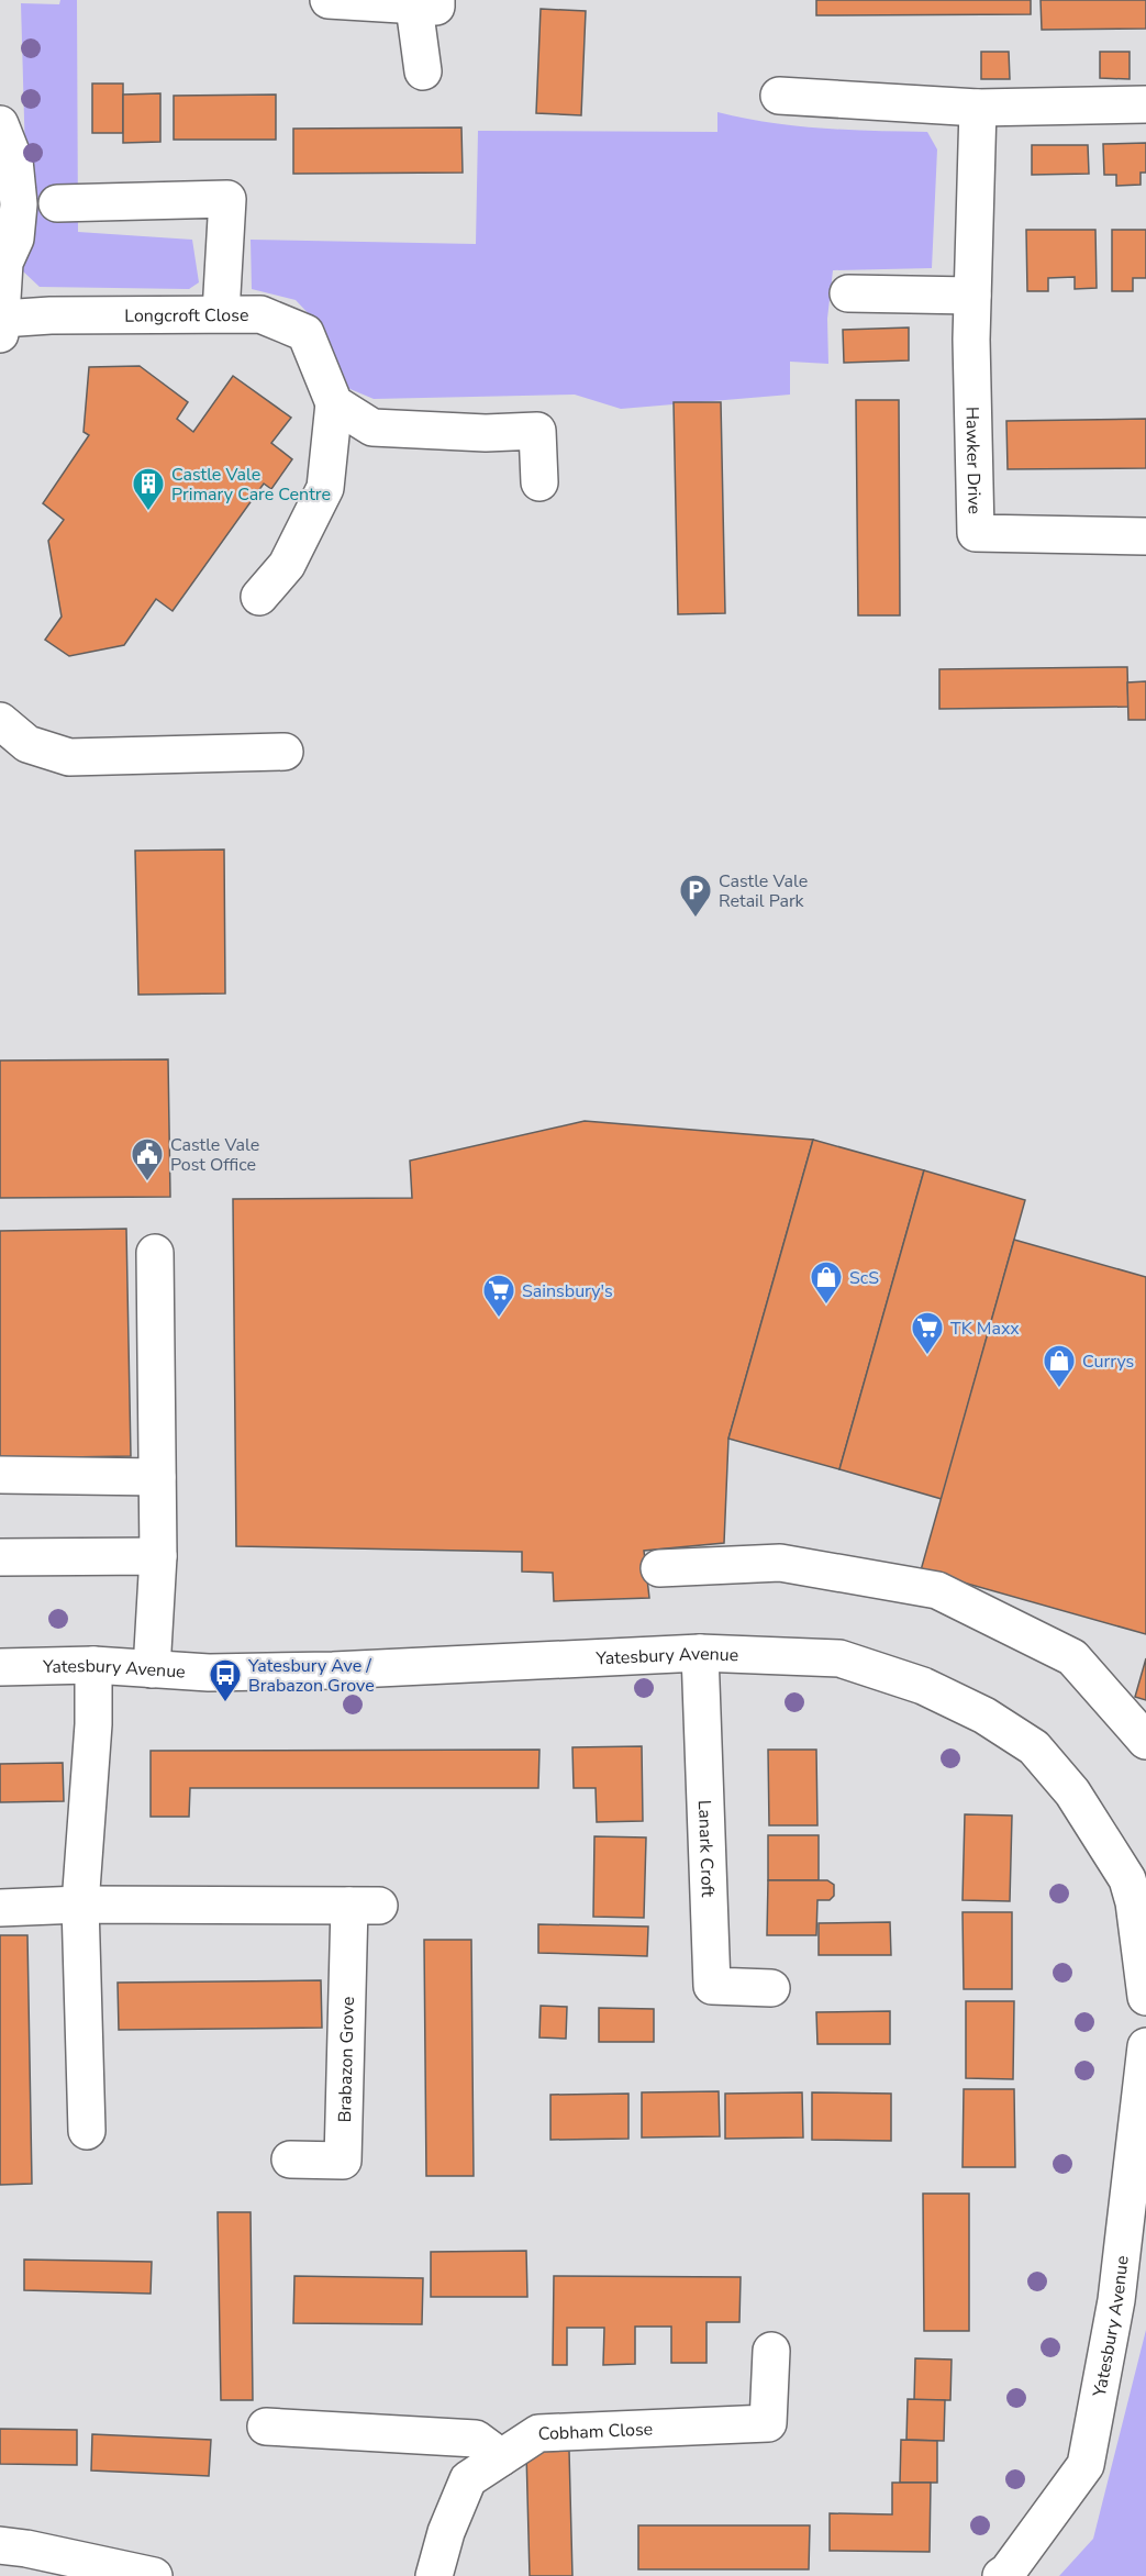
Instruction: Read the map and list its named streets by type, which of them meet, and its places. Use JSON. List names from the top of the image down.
{
  "streets": {
    "street": [
      "Longcroft Close",
      "Hawker Drive",
      "Yatesbury Avenue",
      "Lanark Croft",
      "Brabazon Grove",
      "Cobham Close"
    ]
  },
  "crossings": [
    ["Yatesbury Avenue", "Lanark Croft"]
  ],
  "places": {
    "building": ["Castle Vale Primary Care Centre"],
    "parking": ["Castle Vale Retail Park"],
    "public building": ["Castle Vale Post Office"],
    "shop": ["ScS", "Currys"],
    "supermarket": ["Sainsbury's", "TK Maxx"],
    "bus stop": ["Yatesbury Ave / Brabazon Grove"]
  }
}
